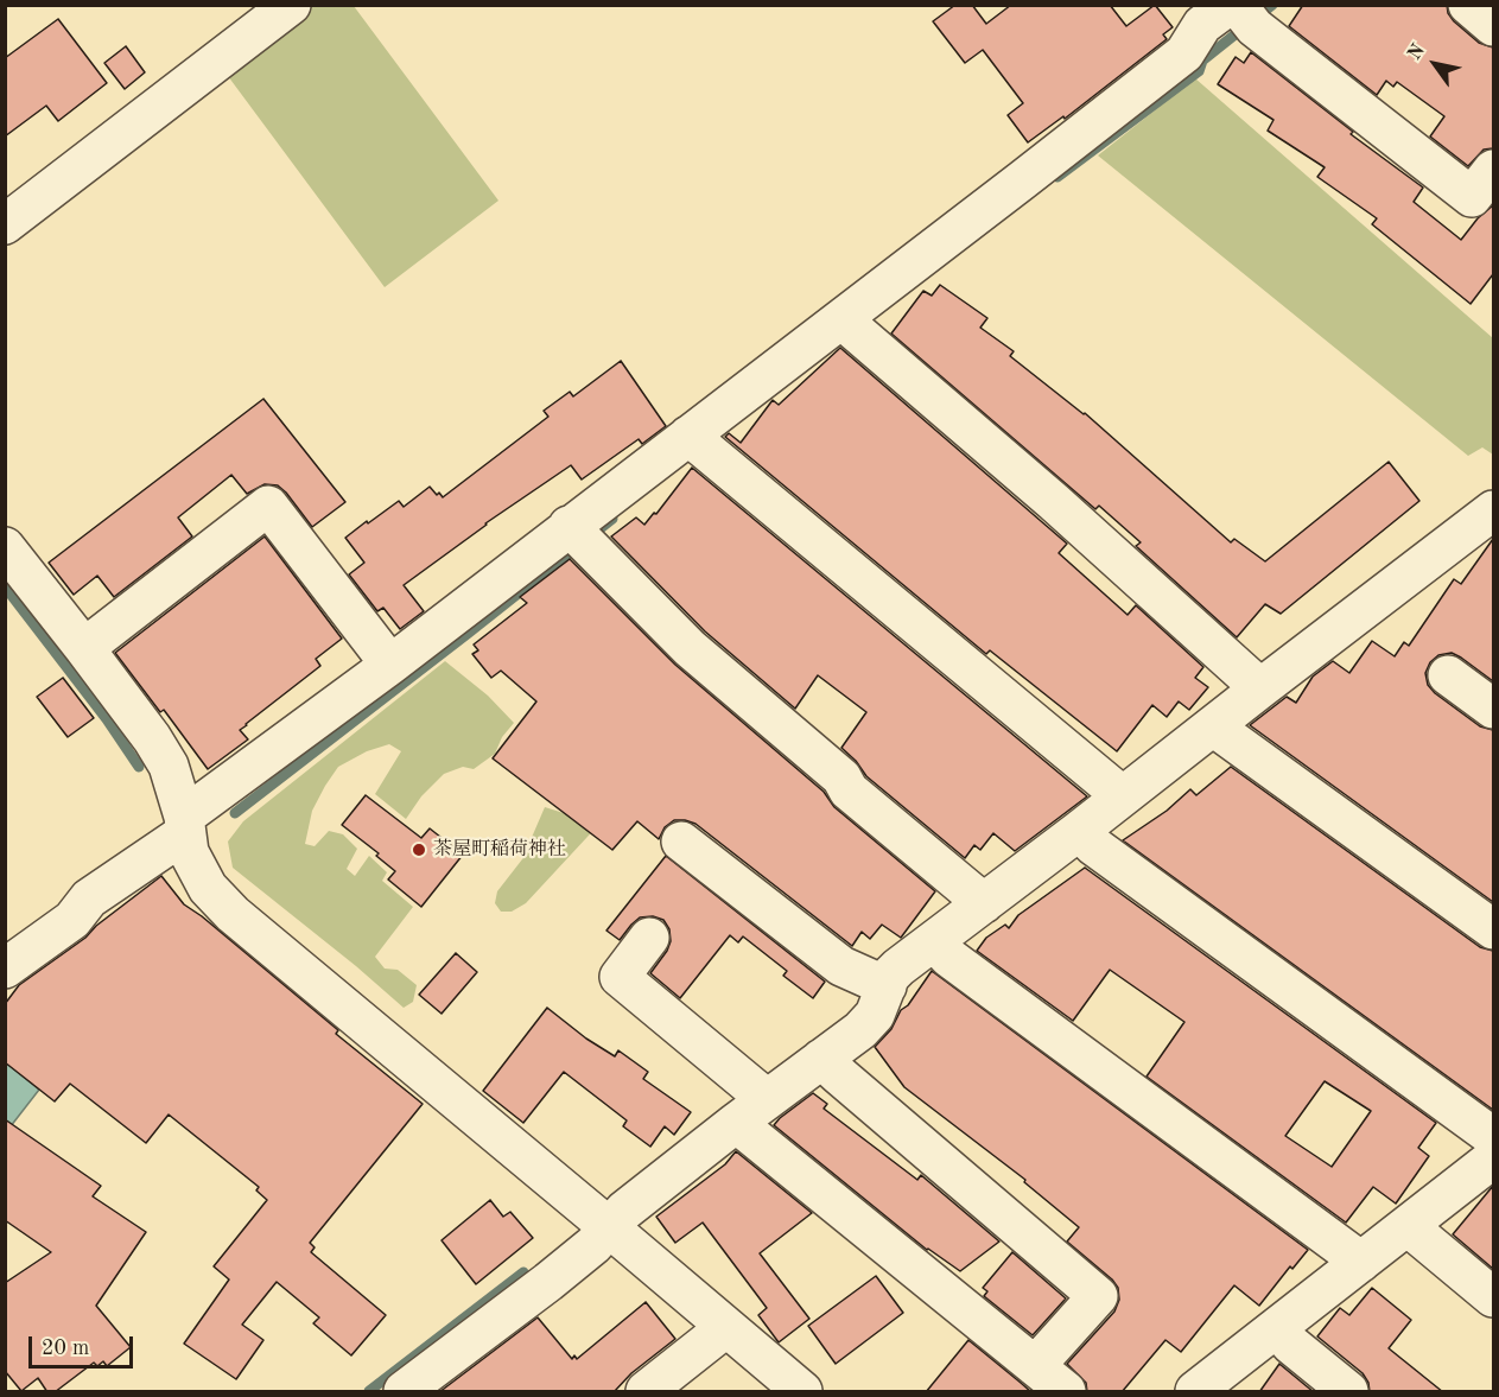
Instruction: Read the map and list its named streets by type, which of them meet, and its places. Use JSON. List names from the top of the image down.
{
  "places": ["茶屋町稲荷神社"],
  "scale_bar": "20 m",
  "north": "top left"
}
